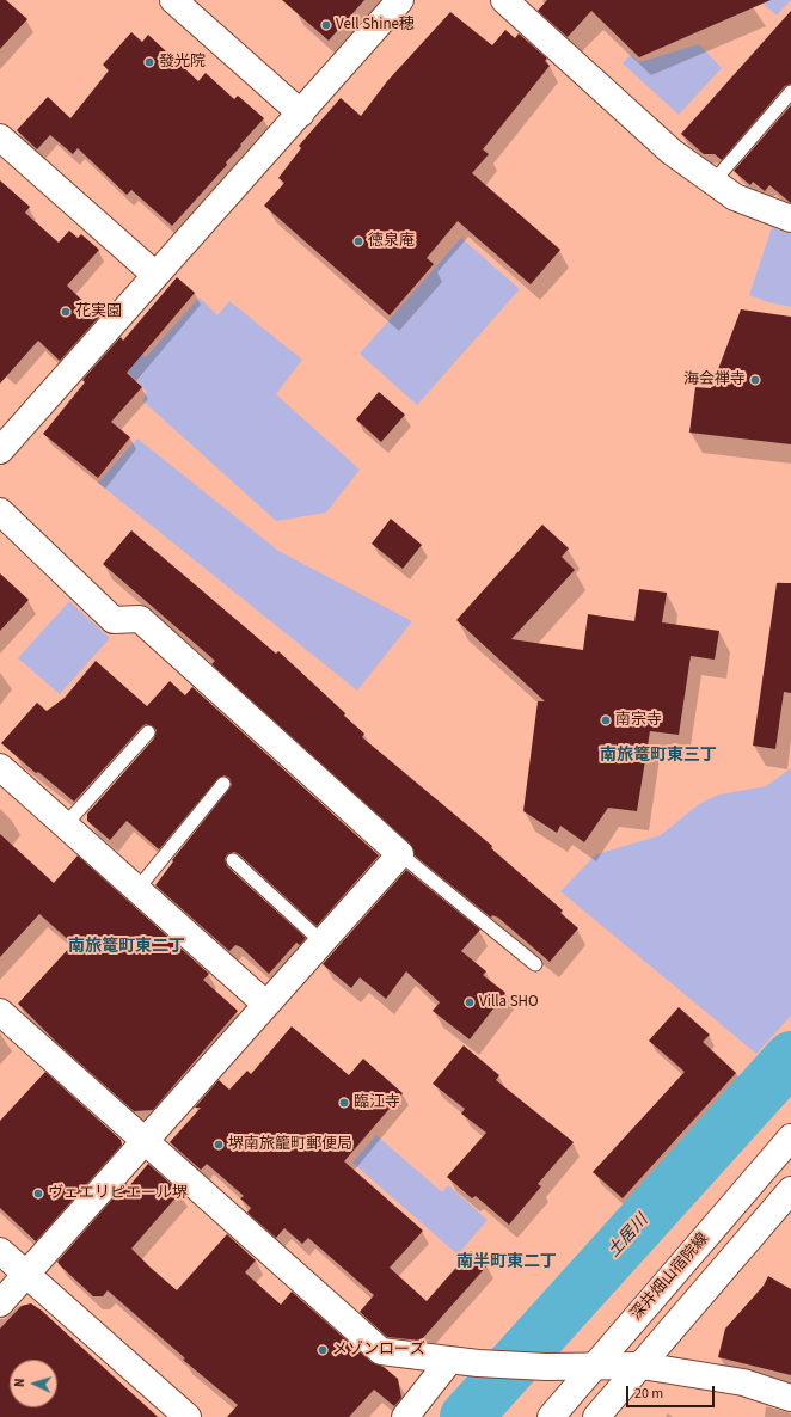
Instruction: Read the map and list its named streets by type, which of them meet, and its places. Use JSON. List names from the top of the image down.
{
  "streets": {
    "street": ["深井畑山宿院線"]
  },
  "districts": ["南旅篭町東三丁", "南旅篭町東二丁", "南半町東二丁"],
  "water": ["土居川"],
  "places": [
    "Vell Shine穂",
    "發光院",
    "徳泉庵",
    "花実園",
    "海会禅寺",
    "南宗寺",
    "Villa SHO",
    "臨江寺",
    "堺南旅籠町郵便局",
    "ヴェエリピエール堺",
    "メゾンローズ"
  ],
  "scale_bar": "20 m",
  "north": "left"
}
